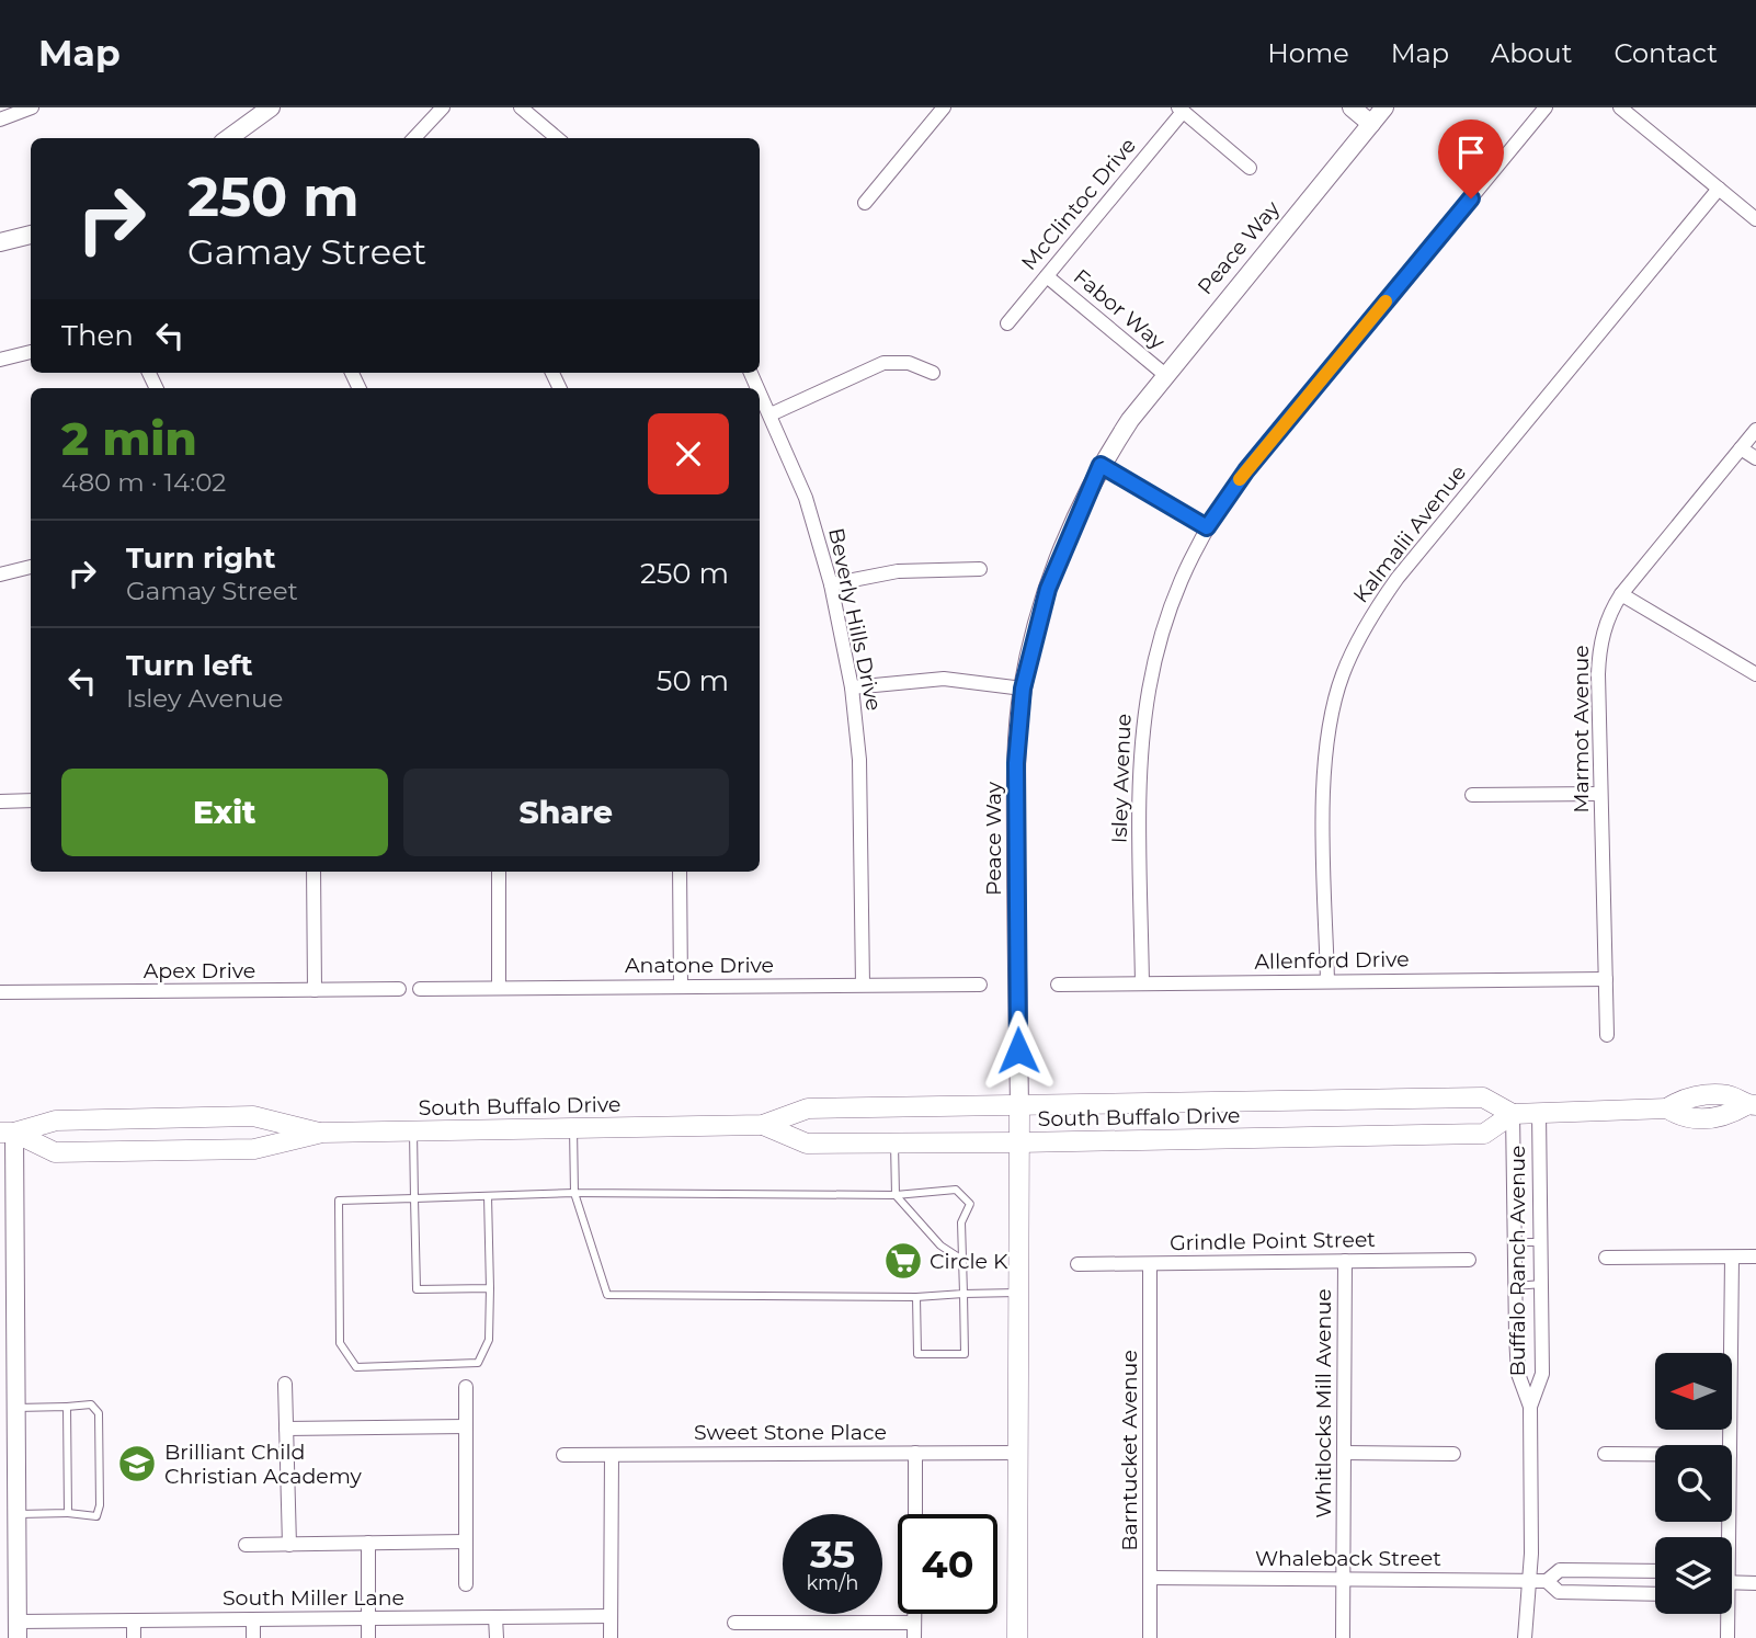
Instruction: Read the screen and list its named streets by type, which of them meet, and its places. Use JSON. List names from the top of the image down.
{
  "streets": {
    "main road": ["Peace Way", "South Buffalo Drive"],
    "street": [
      "McClintoc Drive",
      "Fabor Way",
      "Kalmalii Avenue",
      "Beverly Hills Drive",
      "Marmot Avenue",
      "Isley Avenue",
      "Allenford Drive",
      "Anatone Drive",
      "Apex Drive",
      "Grindle Point Street",
      "Buffalo Ranch Avenue",
      "Whitlocks Mill Avenue",
      "Sweet Stone Place",
      "Barntucket Avenue",
      "Whaleback Street",
      "South Miller Lane"
    ]
  },
  "crossings": [
    ["McClintoc Drive", "Fabor Way"],
    ["Peace Way", "Fabor Way"],
    ["Peace Way", "South Buffalo Drive"],
    ["Peace Way", "Sweet Stone Place"],
    ["Kalmalii Avenue", "Allenford Drive"],
    ["Beverly Hills Drive", "Anatone Drive"],
    ["Marmot Avenue", "Allenford Drive"],
    ["Isley Avenue", "Allenford Drive"],
    ["South Buffalo Drive", "Buffalo Ranch Avenue"],
    ["Grindle Point Street", "Whitlocks Mill Avenue"],
    ["Grindle Point Street", "Barntucket Avenue"],
    ["Buffalo Ranch Avenue", "Whaleback Street"],
    ["Whitlocks Mill Avenue", "Whaleback Street"],
    ["Barntucket Avenue", "Whaleback Street"]
  ],
  "places": {
    "supermarket": ["Circle K"],
    "school or university": ["Brilliant Child Christian Academy"]
  },
  "north": "left",
  "page": {
    "header": "Map",
    "nav": [
      "Home",
      "Map",
      "About",
      "Contact"
    ],
    "turn": ["250 m", "Gamay Street"],
    "then": "Then",
    "heading": ["2 min", "480 m · 14:02"],
    "list": [
      {
        "name": "Turn right",
        "note": "Gamay Street",
        "value": "250 m"
      },
      {
        "name": "Turn left",
        "note": "Isley Avenue",
        "value": "50 m"
      }
    ],
    "buttons": ["Exit", "Share"],
    "speed": "35 km/h",
    "limit": "40"
  }
}
